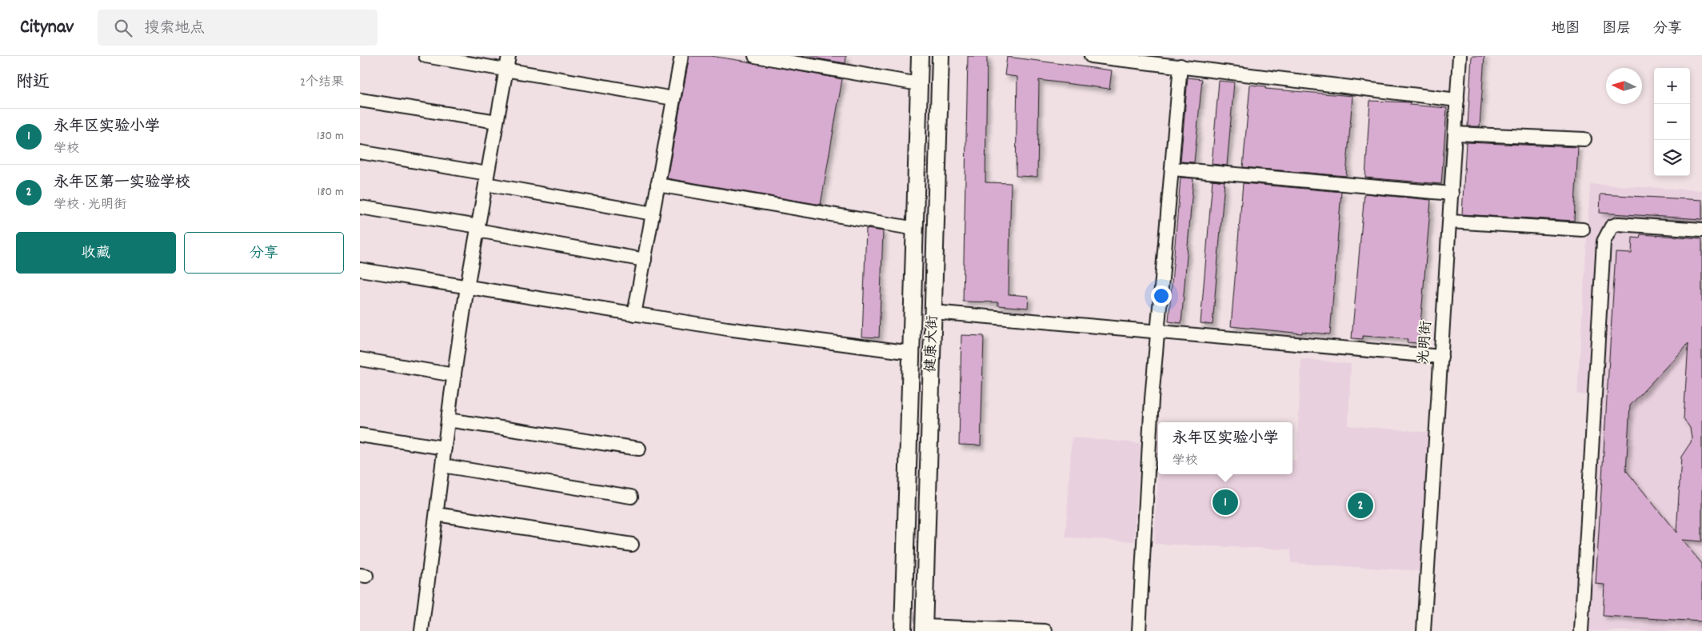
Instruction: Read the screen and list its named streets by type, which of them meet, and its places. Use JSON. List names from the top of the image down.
{
  "streets": {
    "main road": ["健康大街"],
    "street": ["光明街"]
  },
  "north": "left",
  "page": {
    "header": "Citynav",
    "search": "搜索地点",
    "nav": ["地图", "图层", "分享"],
    "heading": ["附近", "2个结果"],
    "map_buttons": ["+", "−"],
    "list": [
      {
        "mark": "1",
        "name": "永年区实验小学",
        "note": "学校",
        "value": "130 m"
      },
      {
        "mark": "2",
        "name": "永年区第一实验学校",
        "note": "学校 · 光明街",
        "value": "180 m"
      }
    ],
    "buttons": ["收藏", "分享"],
    "popup": ["永年区实验小学", "学校"],
    "pins": ["1", "2"]
  }
}
